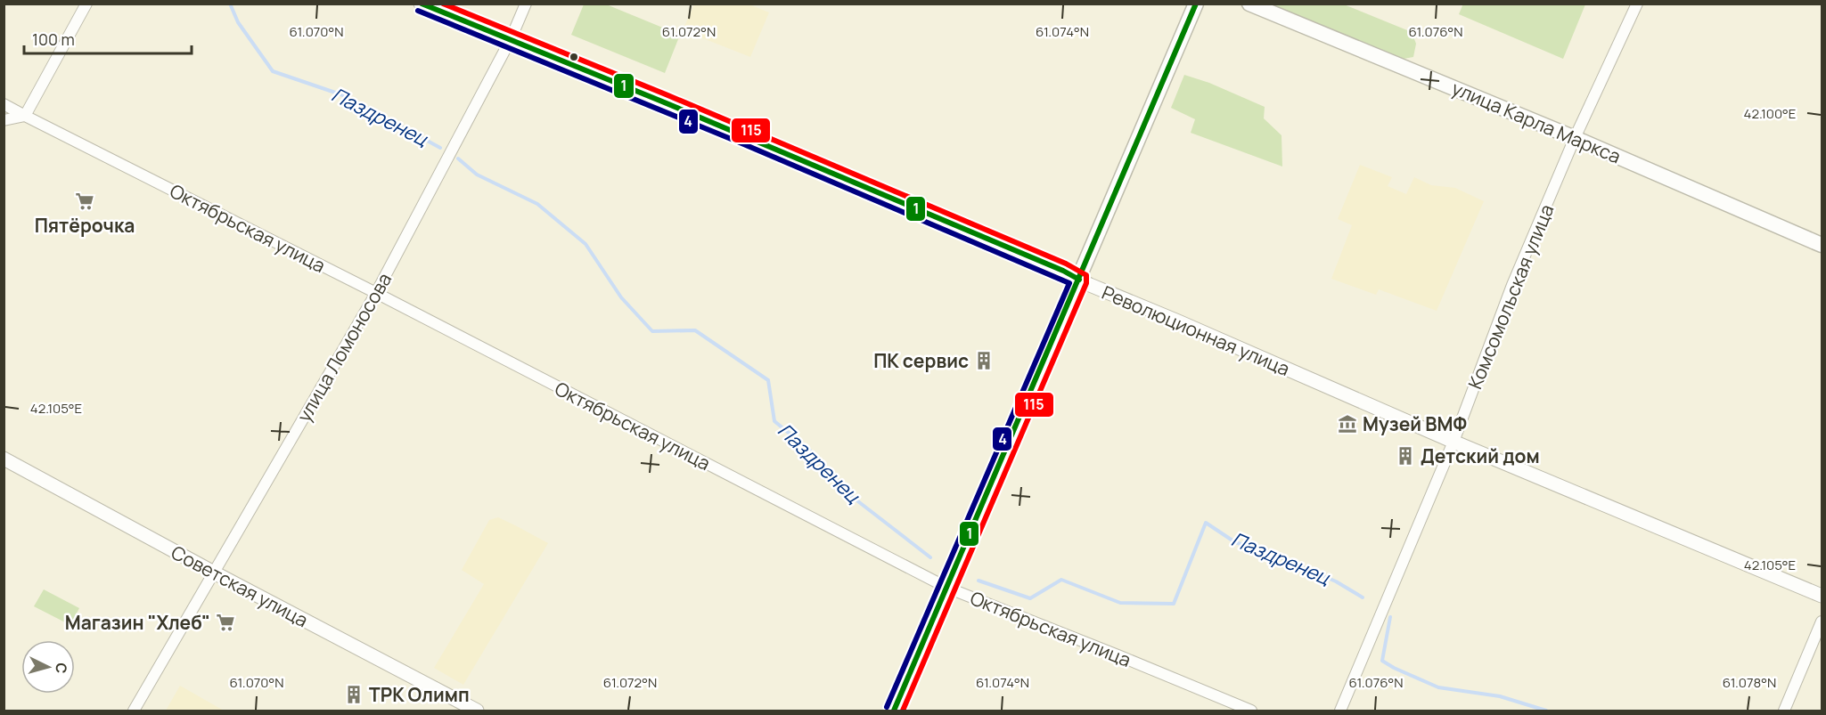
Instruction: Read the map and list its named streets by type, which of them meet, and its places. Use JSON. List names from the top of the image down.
{
  "streets": {
    "main road": ["улица Карла Маркса"],
    "street": [
      "Октябрьская улица",
      "Комсомольская улица",
      "Революционная улица",
      "улица Ломоносова",
      "Советская улица"
    ]
  },
  "crossings": [
    ["улица Карла Маркса", "Комсомольская улица"],
    ["Октябрьская улица", "улица Ломоносова"],
    ["Комсомольская улица", "Революционная улица"],
    ["Революционная улица", "улица Ломоносова"],
    ["улица Ломоносова", "Советская улица"]
  ],
  "water": ["Паздренец"],
  "places": {
    "supermarket": ["Пятёрочка", "Магазин \"Хлеб\""],
    "building": ["ПК сервис", "Детский дом", "ТРК Олимп"],
    "museum": ["Музей ВМФ"]
  },
  "lines": ["transit line 1", "transit line 115", "transit line 4"],
  "scale_bar": "100 m",
  "north": "right",
  "coordinates": [
    "61.070°N",
    "61.072°N",
    "61.074°N",
    "61.076°N",
    "42.100°E",
    "42.105°E",
    "61.078°N"
  ]
}
